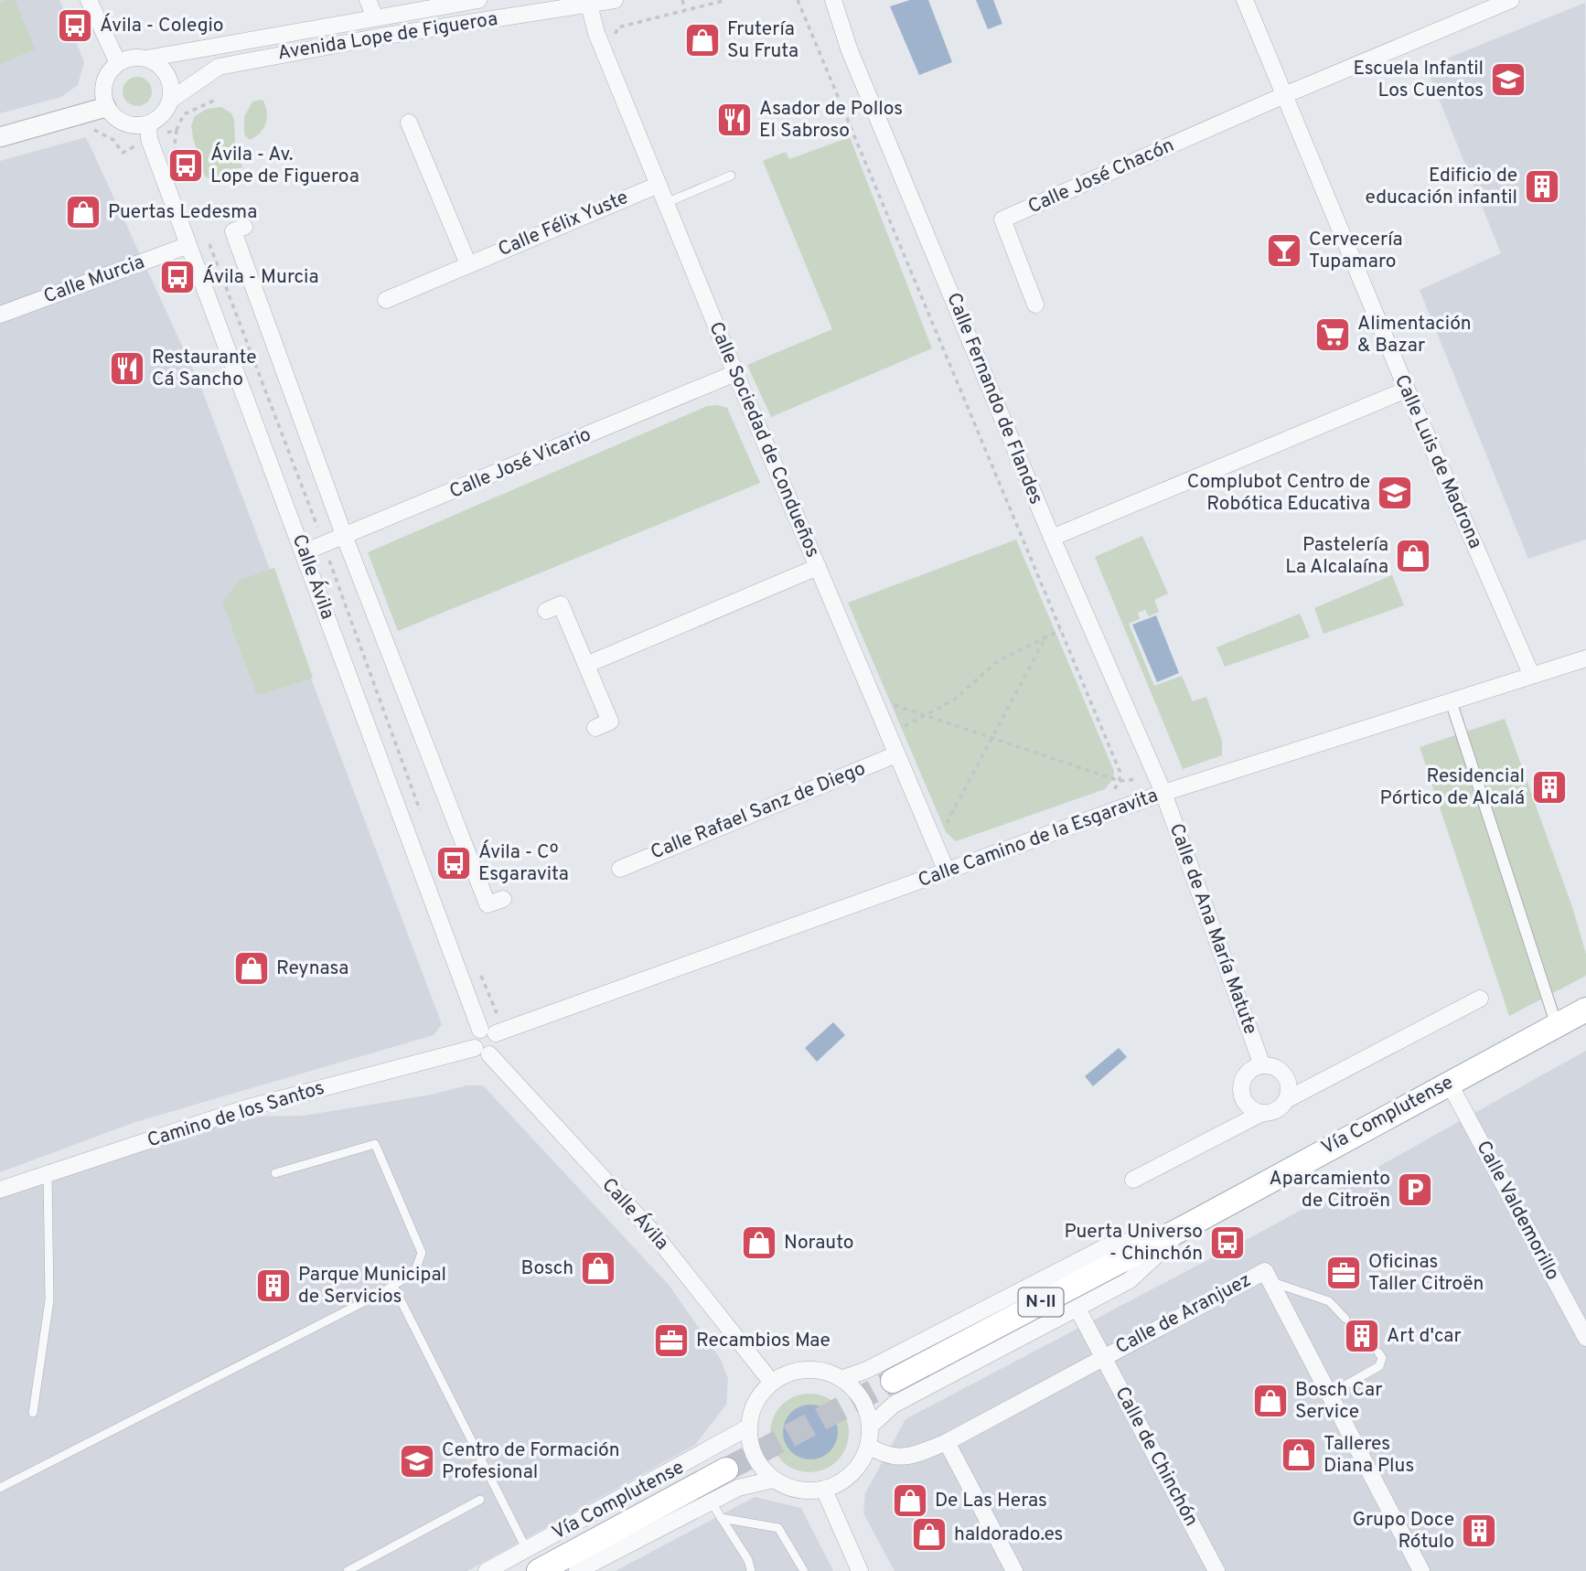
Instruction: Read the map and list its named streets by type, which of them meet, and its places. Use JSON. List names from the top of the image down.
{
  "streets": {
    "main road": ["Vía Complutense", "N-II"],
    "street": [
      "Avenida Lope de Figueroa",
      "Calle José Chacón",
      "Calle Félix Yuste",
      "Calle Murcia",
      "Calle Fernando de Flandes",
      "Calle Sociedad de Condueños",
      "Calle Luis de Madrona",
      "Calle José Vicario",
      "Calle Ávila",
      "Calle Rafael Sanz de Diego",
      "Calle Camino de la Esgaravita",
      "Calle de Ana María Matute",
      "Camino de los Santos",
      "Calle Valdemorillo",
      "Calle de Aranjuez",
      "Calle de Chinchón"
    ]
  },
  "crossings": [
    ["Avenida Lope de Figueroa", "Calle Sociedad de Condueños"],
    ["Avenida Lope de Figueroa", "Calle Ávila"],
    ["Calle José Chacón", "Calle Luis de Madrona"],
    ["Calle Félix Yuste", "Calle Sociedad de Condueños"],
    ["Calle Murcia", "Calle Ávila"],
    ["Calle Fernando de Flandes", "Calle Camino de la Esgaravita"],
    ["Calle Fernando de Flandes", "Calle de Ana María Matute"],
    ["Calle Sociedad de Condueños", "Calle José Vicario"],
    ["Calle Sociedad de Condueños", "Calle Rafael Sanz de Diego"],
    ["Calle Sociedad de Condueños", "Calle Camino de la Esgaravita"],
    ["Calle Luis de Madrona", "Calle Camino de la Esgaravita"],
    ["Calle José Vicario", "Calle Ávila"],
    ["Calle Ávila", "Calle Camino de la Esgaravita"],
    ["Calle Ávila", "Camino de los Santos"],
    ["Calle Ávila", "Vía Complutense"],
    ["Calle Ávila", "Calle de Aranjuez"],
    ["Calle Camino de la Esgaravita", "Calle de Ana María Matute"],
    ["Vía Complutense", "Calle Valdemorillo"],
    ["Vía Complutense", "Calle de Aranjuez"],
    ["Vía Complutense", "Calle de Chinchón"],
    ["Calle de Aranjuez", "Calle de Chinchón"]
  ],
  "places": {
    "bus stop": [
      "Ávila - Colegio",
      "Ávila - Av. Lope de Figueroa",
      "Ávila - Murcia",
      "Ávila - Cº Esgaravita",
      "Puerta Universo - Chinchón"
    ],
    "shop": [
      "Frutería Su Fruta",
      "Puertas Ledesma",
      "Pastelería La Alcalaína",
      "Reynasa",
      "Norauto",
      "Bosch",
      "Bosch Car Service",
      "Talleres Diana Plus",
      "De Las Heras",
      "haldorado.es"
    ],
    "school or university": ["Escuela Infantil Los Cuentos", "Complubot Centro de Robótica Educativa", "Centro de Formación Profesional"],
    "restaurant": ["Asador de Pollos El Sabroso", "Restaurante Cá Sancho"],
    "building": [
      "Edificio de educación infantil",
      "Residencial Pórtico de Alcalá",
      "Parque Municipal de Servicios",
      "Art d'car",
      "Grupo Doce Rótulo"
    ],
    "bar": ["Cervecería Tupamaro"],
    "supermarket": ["Alimentación & Bazar"],
    "parking": ["Aparcamiento de Citroën"],
    "office": ["Oficinas Taller Citroën", "Recambios Mae"]
  }
}
